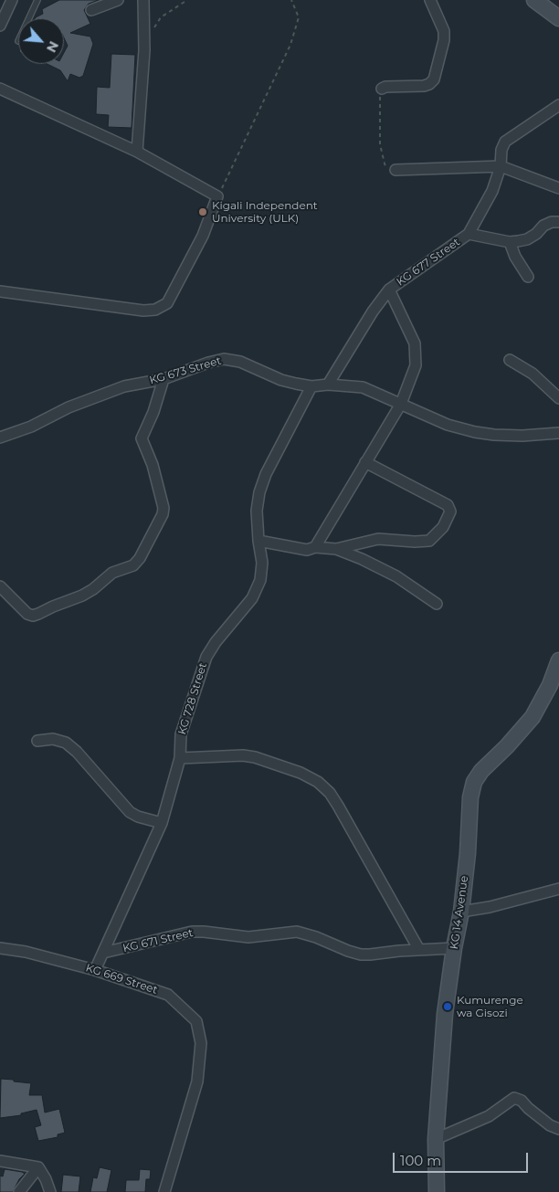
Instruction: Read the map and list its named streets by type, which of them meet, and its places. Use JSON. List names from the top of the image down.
{
  "streets": {
    "main road": ["KG 14 Avenue"],
    "street": [
      "KG 677 Street",
      "KG 673 Street",
      "KG 728 Street",
      "KG 671 Street",
      "KG 669 Street"
    ]
  },
  "crossings": [
    ["KG 677 Street", "KG 673 Street"],
    ["KG 673 Street", "KG 728 Street"],
    ["KG 728 Street", "KG 671 Street"],
    ["KG 728 Street", "KG 669 Street"],
    ["KG 14 Avenue", "KG 671 Street"]
  ],
  "places": ["Kigali Independent University (ULK)", "Kumurenge wa Gisozi"],
  "scale_bar": "100 m",
  "north": "bottom right"
}
